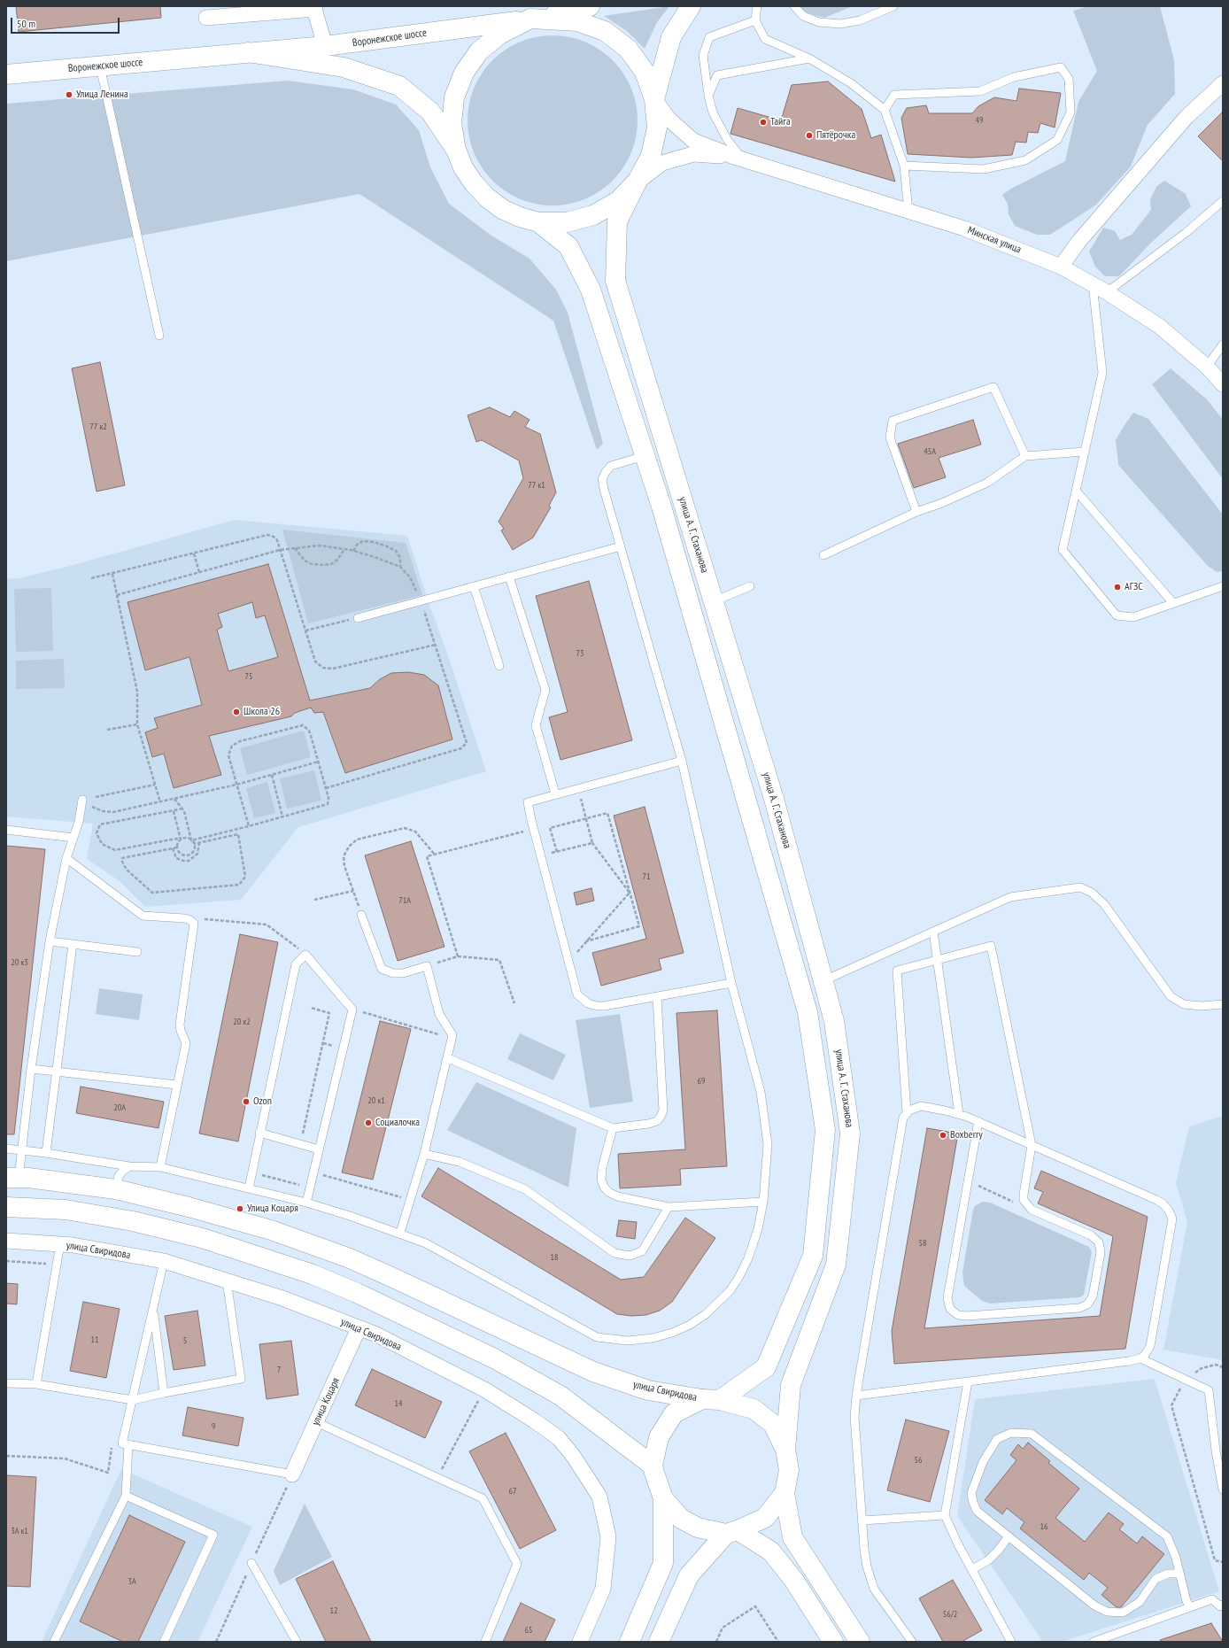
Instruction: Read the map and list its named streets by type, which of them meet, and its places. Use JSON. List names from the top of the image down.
{
  "streets": {
    "main road": ["Воронежское шоссе", "улица А. Г. Стаханова", "улица Свиридова"],
    "street": ["Минская улица", "улица Коцаря"]
  },
  "crossings": [
    ["Воронежское шоссе", "улица А. Г. Стаханова"],
    ["улица А. Г. Стаханова", "улица Свиридова"],
    ["улица Свиридова", "улица Коцаря"]
  ],
  "places": [
    "Улица Ленина",
    "Тайга",
    "Пятёрочка",
    "АГЗС",
    "Школа 26",
    "Ozon",
    "Социалочка",
    "Boxberry",
    "Улица Коцаря"
  ],
  "house_numbers": [
    "49",
    "77 к2",
    "45А",
    "77 к1",
    "73",
    "75",
    "71",
    "71А",
    "20 к3",
    "20 к2",
    "69",
    "20 к1",
    "20А",
    "58",
    "18",
    "11",
    "5",
    "7",
    "14",
    "9",
    "56",
    "67",
    "16",
    "3А к1",
    "3А",
    "12",
    "56/2",
    "65"
  ],
  "scale_bar": "50 m"
}
